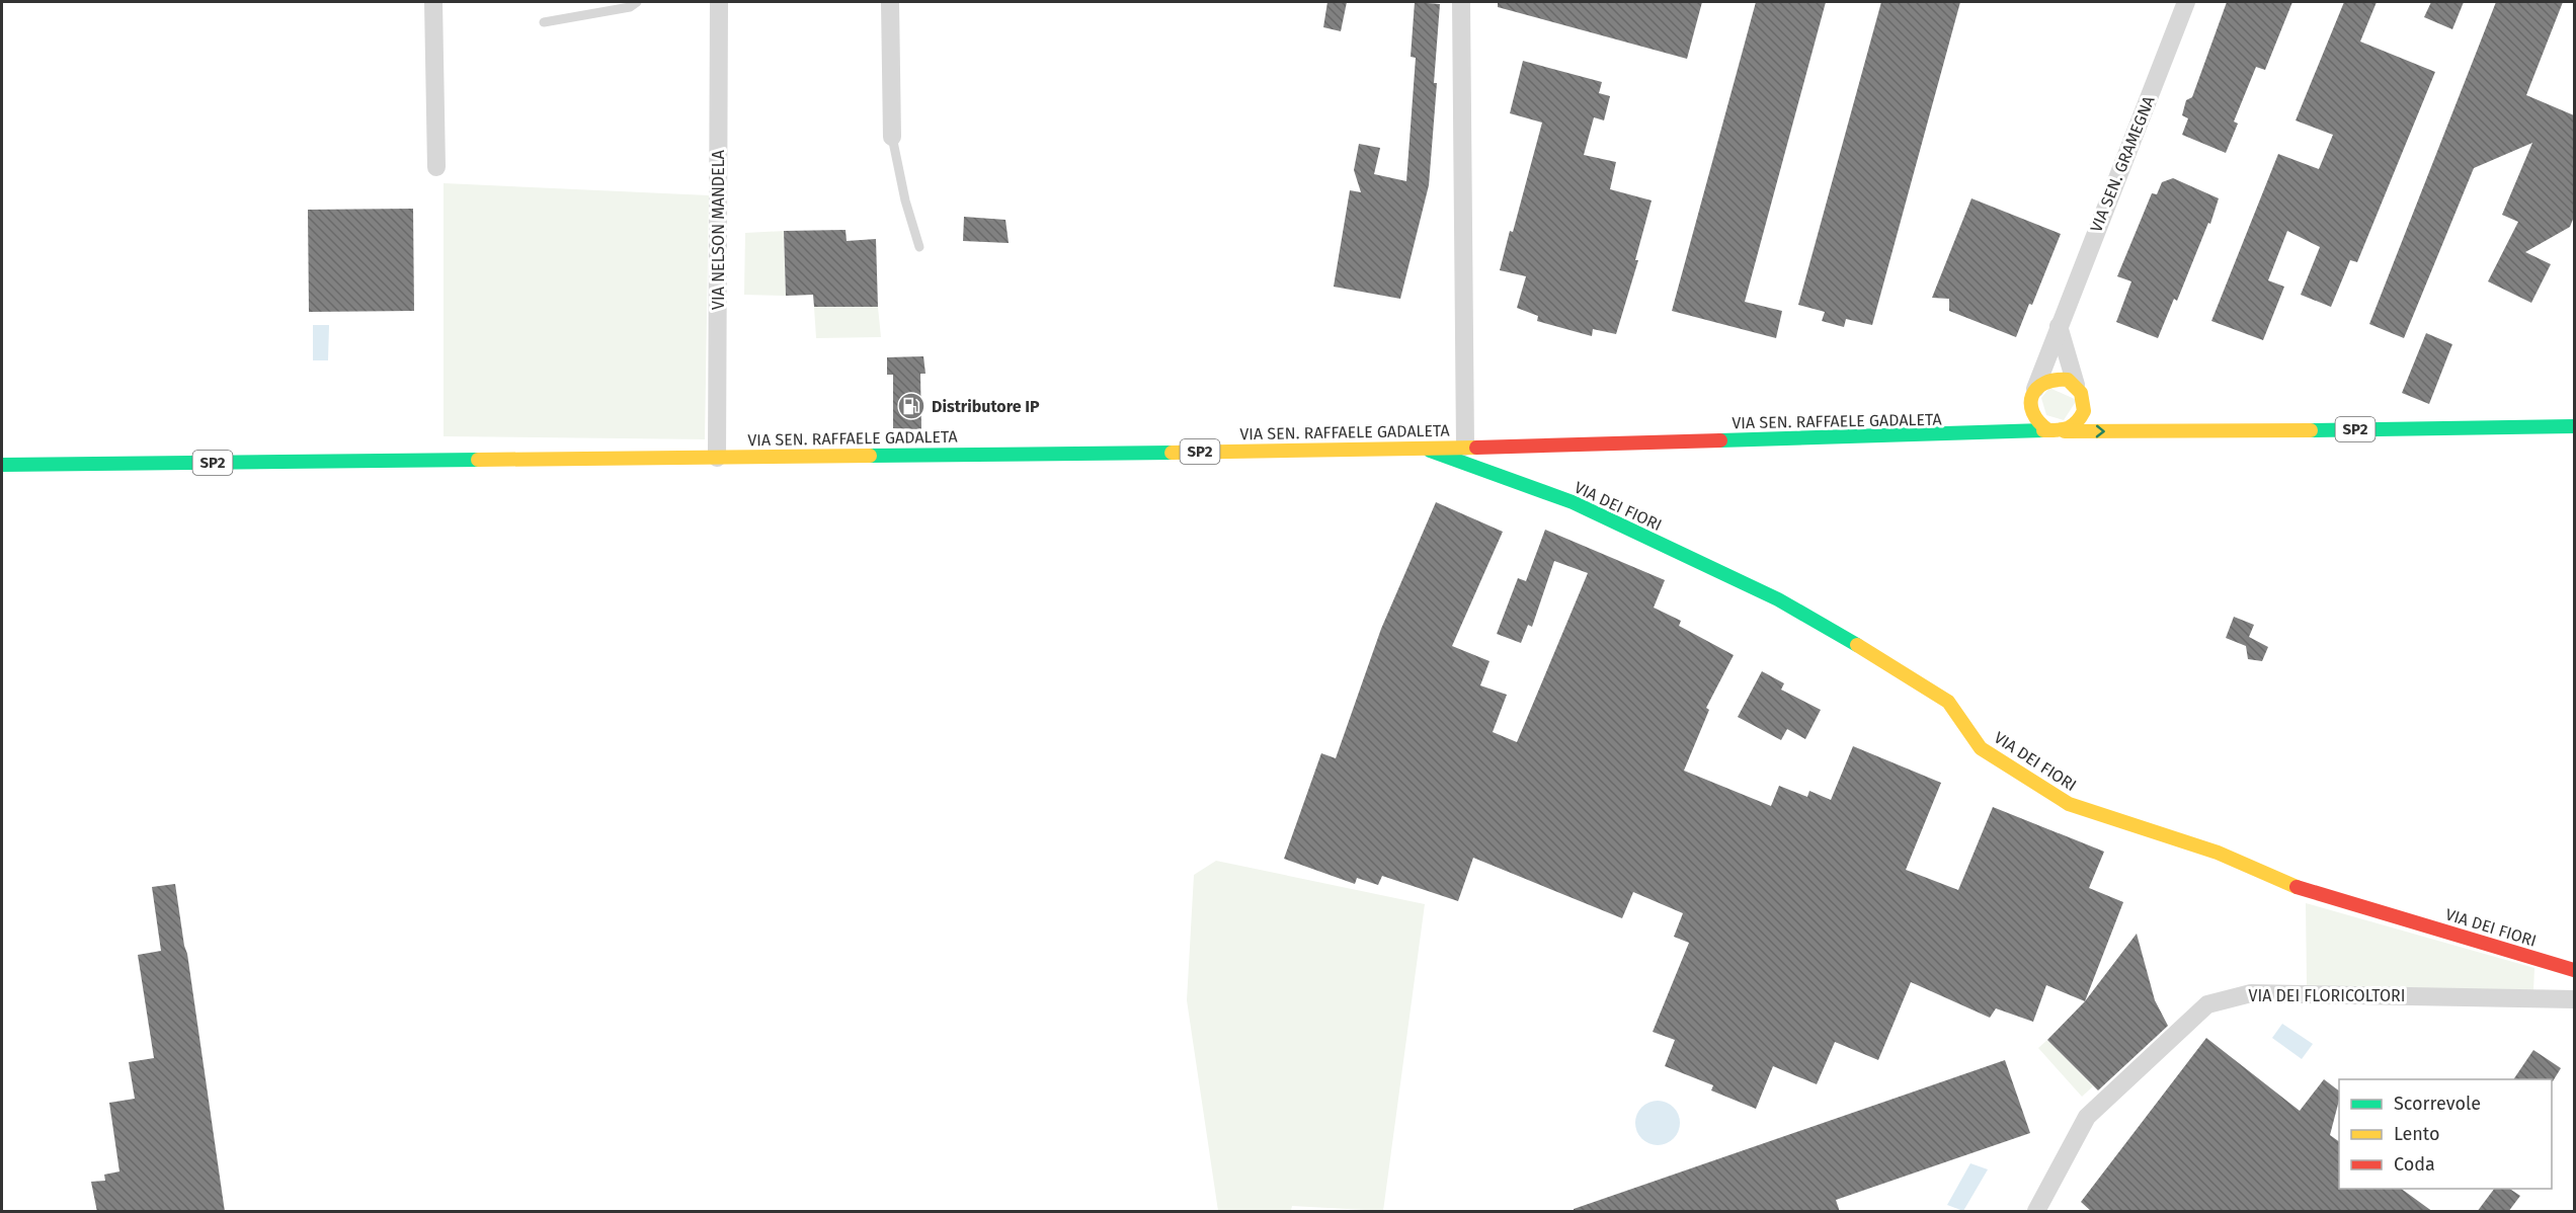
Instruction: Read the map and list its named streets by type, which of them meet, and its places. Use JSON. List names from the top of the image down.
{
  "streets": {
    "main road": ["VIA SEN. RAFFAELE GADALETA", "SP2", "VIA DEI FIORI"],
    "street": ["VIA SEN. GRAMEGNA", "VIA NELSON MANDELA", "VIA DEI FLORICOLTORI"]
  },
  "crossings": [
    ["VIA SEN. GRAMEGNA", "VIA SEN. RAFFAELE GADALETA"],
    ["VIA NELSON MANDELA", "VIA SEN. RAFFAELE GADALETA"],
    ["VIA SEN. RAFFAELE GADALETA", "VIA DEI FIORI"]
  ],
  "places": {
    "fuel station": ["Distributore IP"]
  },
  "legend": ["Scorrevole", "Lento", "Coda"]
}
